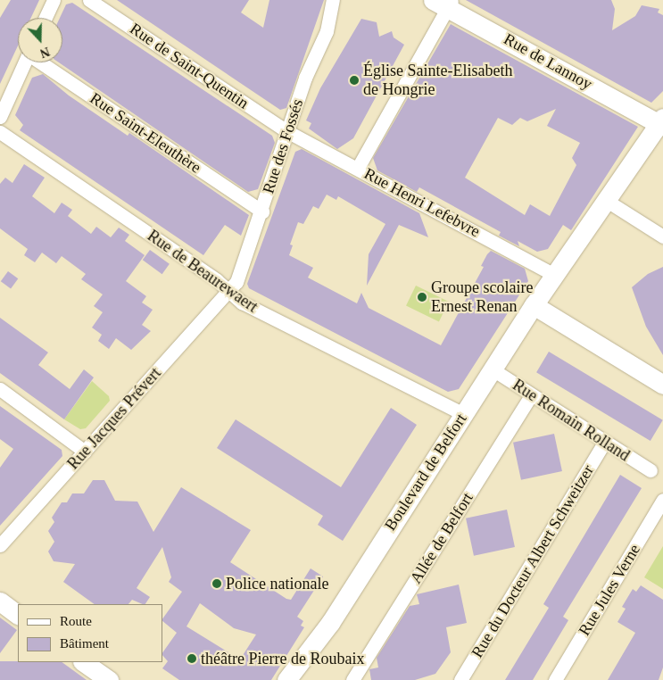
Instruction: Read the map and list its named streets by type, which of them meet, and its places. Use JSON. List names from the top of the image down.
{
  "streets": {
    "main road": ["Rue de Lannoy", "Boulevard de Belfort"],
    "street": [
      "Rue de Saint-Quentin",
      "Rue Saint-Eleuthère",
      "Rue des Fossés",
      "Rue Henri Lefebvre",
      "Rue de Beaurewaert",
      "Rue Jacques Prévert",
      "Rue Romain Rolland",
      "Allée de Belfort",
      "Rue du Docteur Albert Schweitzer",
      "Rue Jules Verne"
    ]
  },
  "crossings": [
    ["Rue de Lannoy", "Boulevard de Belfort"],
    ["Rue de Saint-Quentin", "Rue des Fossés"],
    ["Rue de Saint-Quentin", "Rue Henri Lefebvre"],
    ["Rue Saint-Eleuthère", "Rue des Fossés"],
    ["Rue des Fossés", "Rue Henri Lefebvre"],
    ["Rue des Fossés", "Rue de Beaurewaert"],
    ["Rue des Fossés", "Rue Jacques Prévert"],
    ["Rue Henri Lefebvre", "Boulevard de Belfort"],
    ["Rue de Beaurewaert", "Rue Jacques Prévert"],
    ["Rue de Beaurewaert", "Boulevard de Belfort"],
    ["Rue Romain Rolland", "Boulevard de Belfort"],
    ["Rue Romain Rolland", "Allée de Belfort"],
    ["Rue Romain Rolland", "Rue du Docteur Albert Schweitzer"]
  ],
  "places": [
    "Église Sainte-Elisabeth de Hongrie",
    "Groupe scolaire Ernest Renan",
    "Police nationale",
    "théâtre Pierre de Roubaix"
  ],
  "legend": ["Route", "Bâtiment"],
  "north": "bottom"
}
